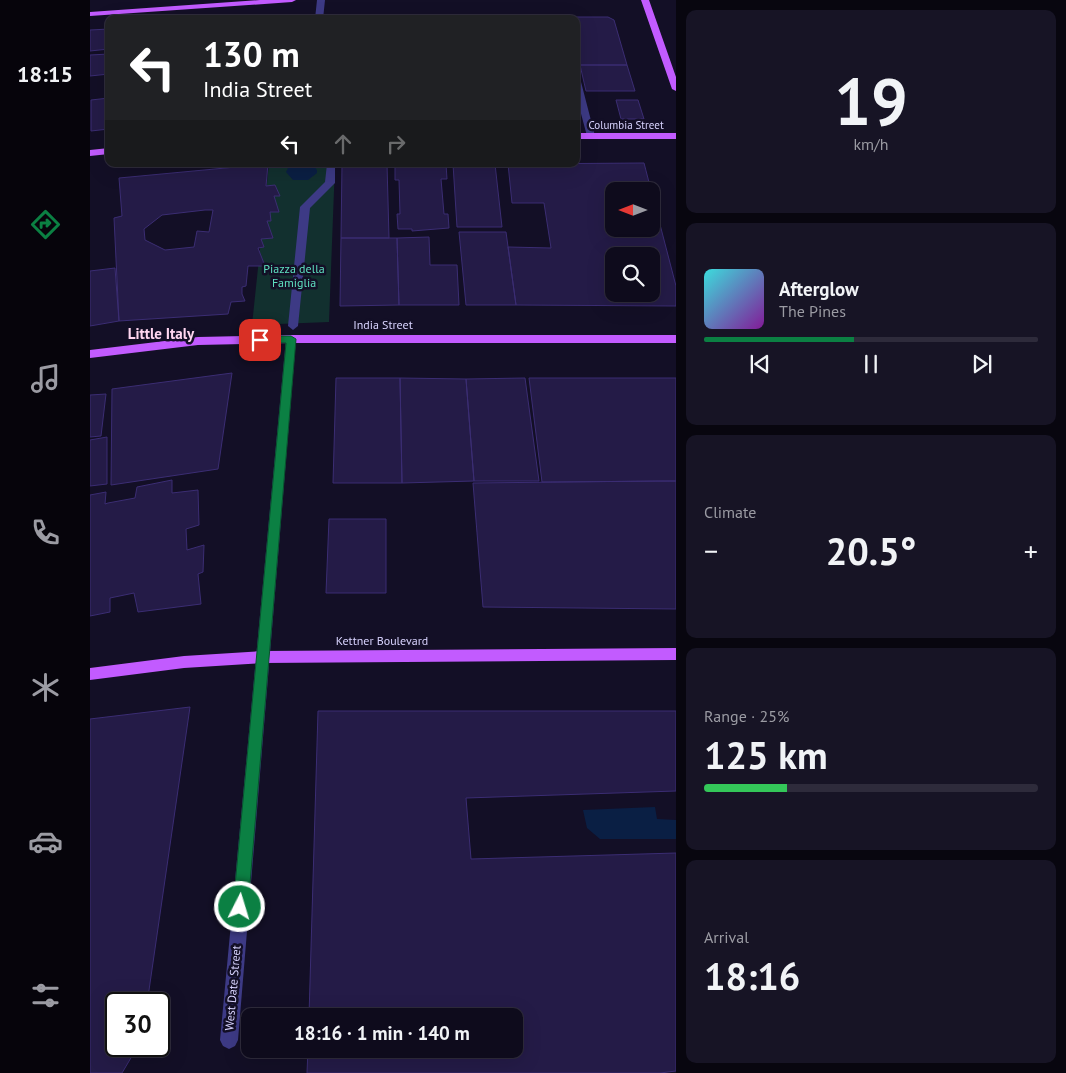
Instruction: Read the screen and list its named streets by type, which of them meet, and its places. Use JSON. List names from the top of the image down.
{
  "streets": {
    "main road": ["Columbia Street", "India Street", "Kettner Boulevard"],
    "street": ["West Date Street"]
  },
  "crossings": [
    ["India Street", "West Date Street"],
    ["Kettner Boulevard", "West Date Street"]
  ],
  "districts": ["Little Italy"],
  "parks": ["Piazza della Famiglia"],
  "north": "left",
  "page": {
    "tabs": "18:15",
    "tile": [
      ["19", "km/h"],
      "Climate",
      ["Range · 25%", "125 km"],
      ["Arrival", "18:16"]
    ],
    "turn": ["130 m", "India Street"],
    "song": ["Afterglow", "The Pines"],
    "heat": ["−", "20.5°", "+"],
    "limit": "30",
    "trip": "18:16 · 1 min · 140 m"
  }
}
